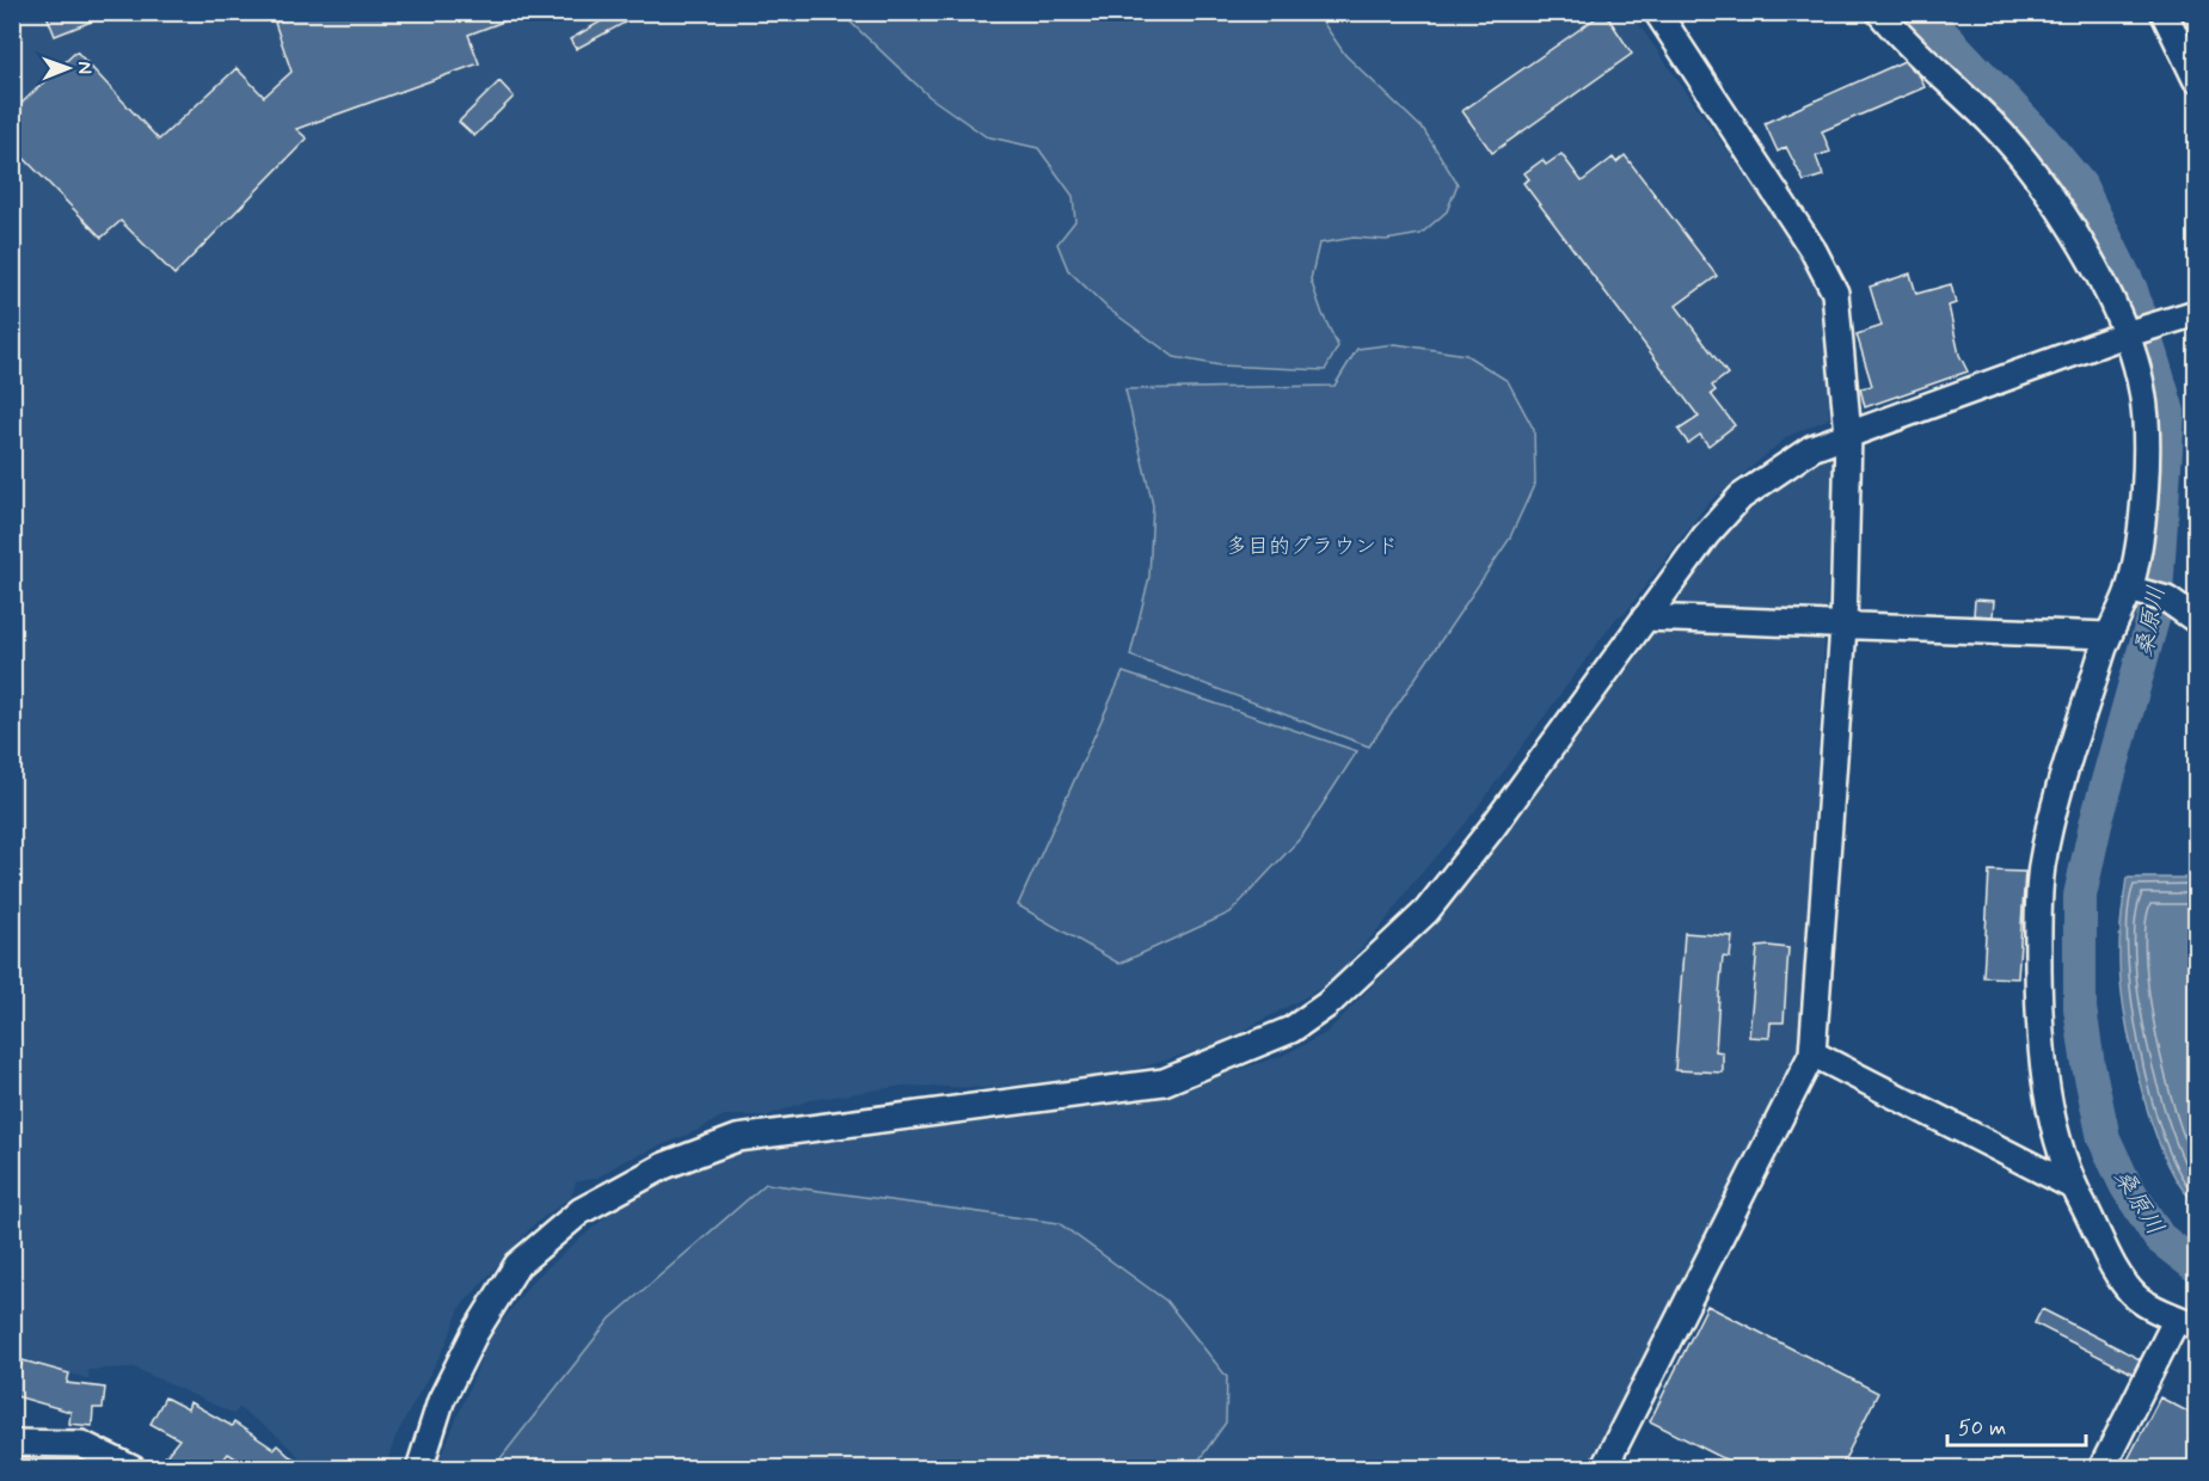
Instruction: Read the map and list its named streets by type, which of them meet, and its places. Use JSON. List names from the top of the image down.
{
  "water": ["桑原川"],
  "parks": ["多目的グラウンド"],
  "scale_bar": "50 m",
  "north": "right"
}
